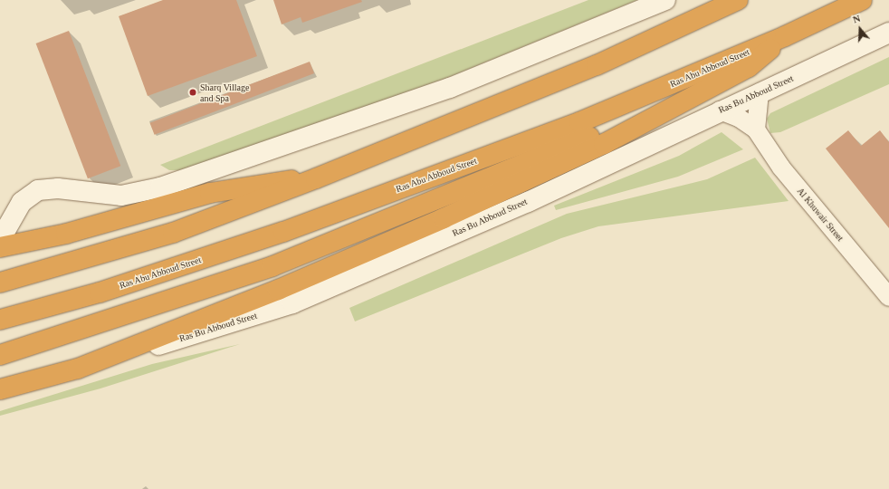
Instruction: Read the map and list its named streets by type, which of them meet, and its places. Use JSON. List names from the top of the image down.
{
  "streets": {
    "highway": ["Ras Abu Abboud Street"],
    "street": ["Ras Bu Abboud Street", "Al Khuwair Street"]
  },
  "crossings": [
    ["Ras Bu Abboud Street", "Al Khuwair Street"]
  ],
  "places": ["Sharq Village and Spa"],
  "north": "top"
}
